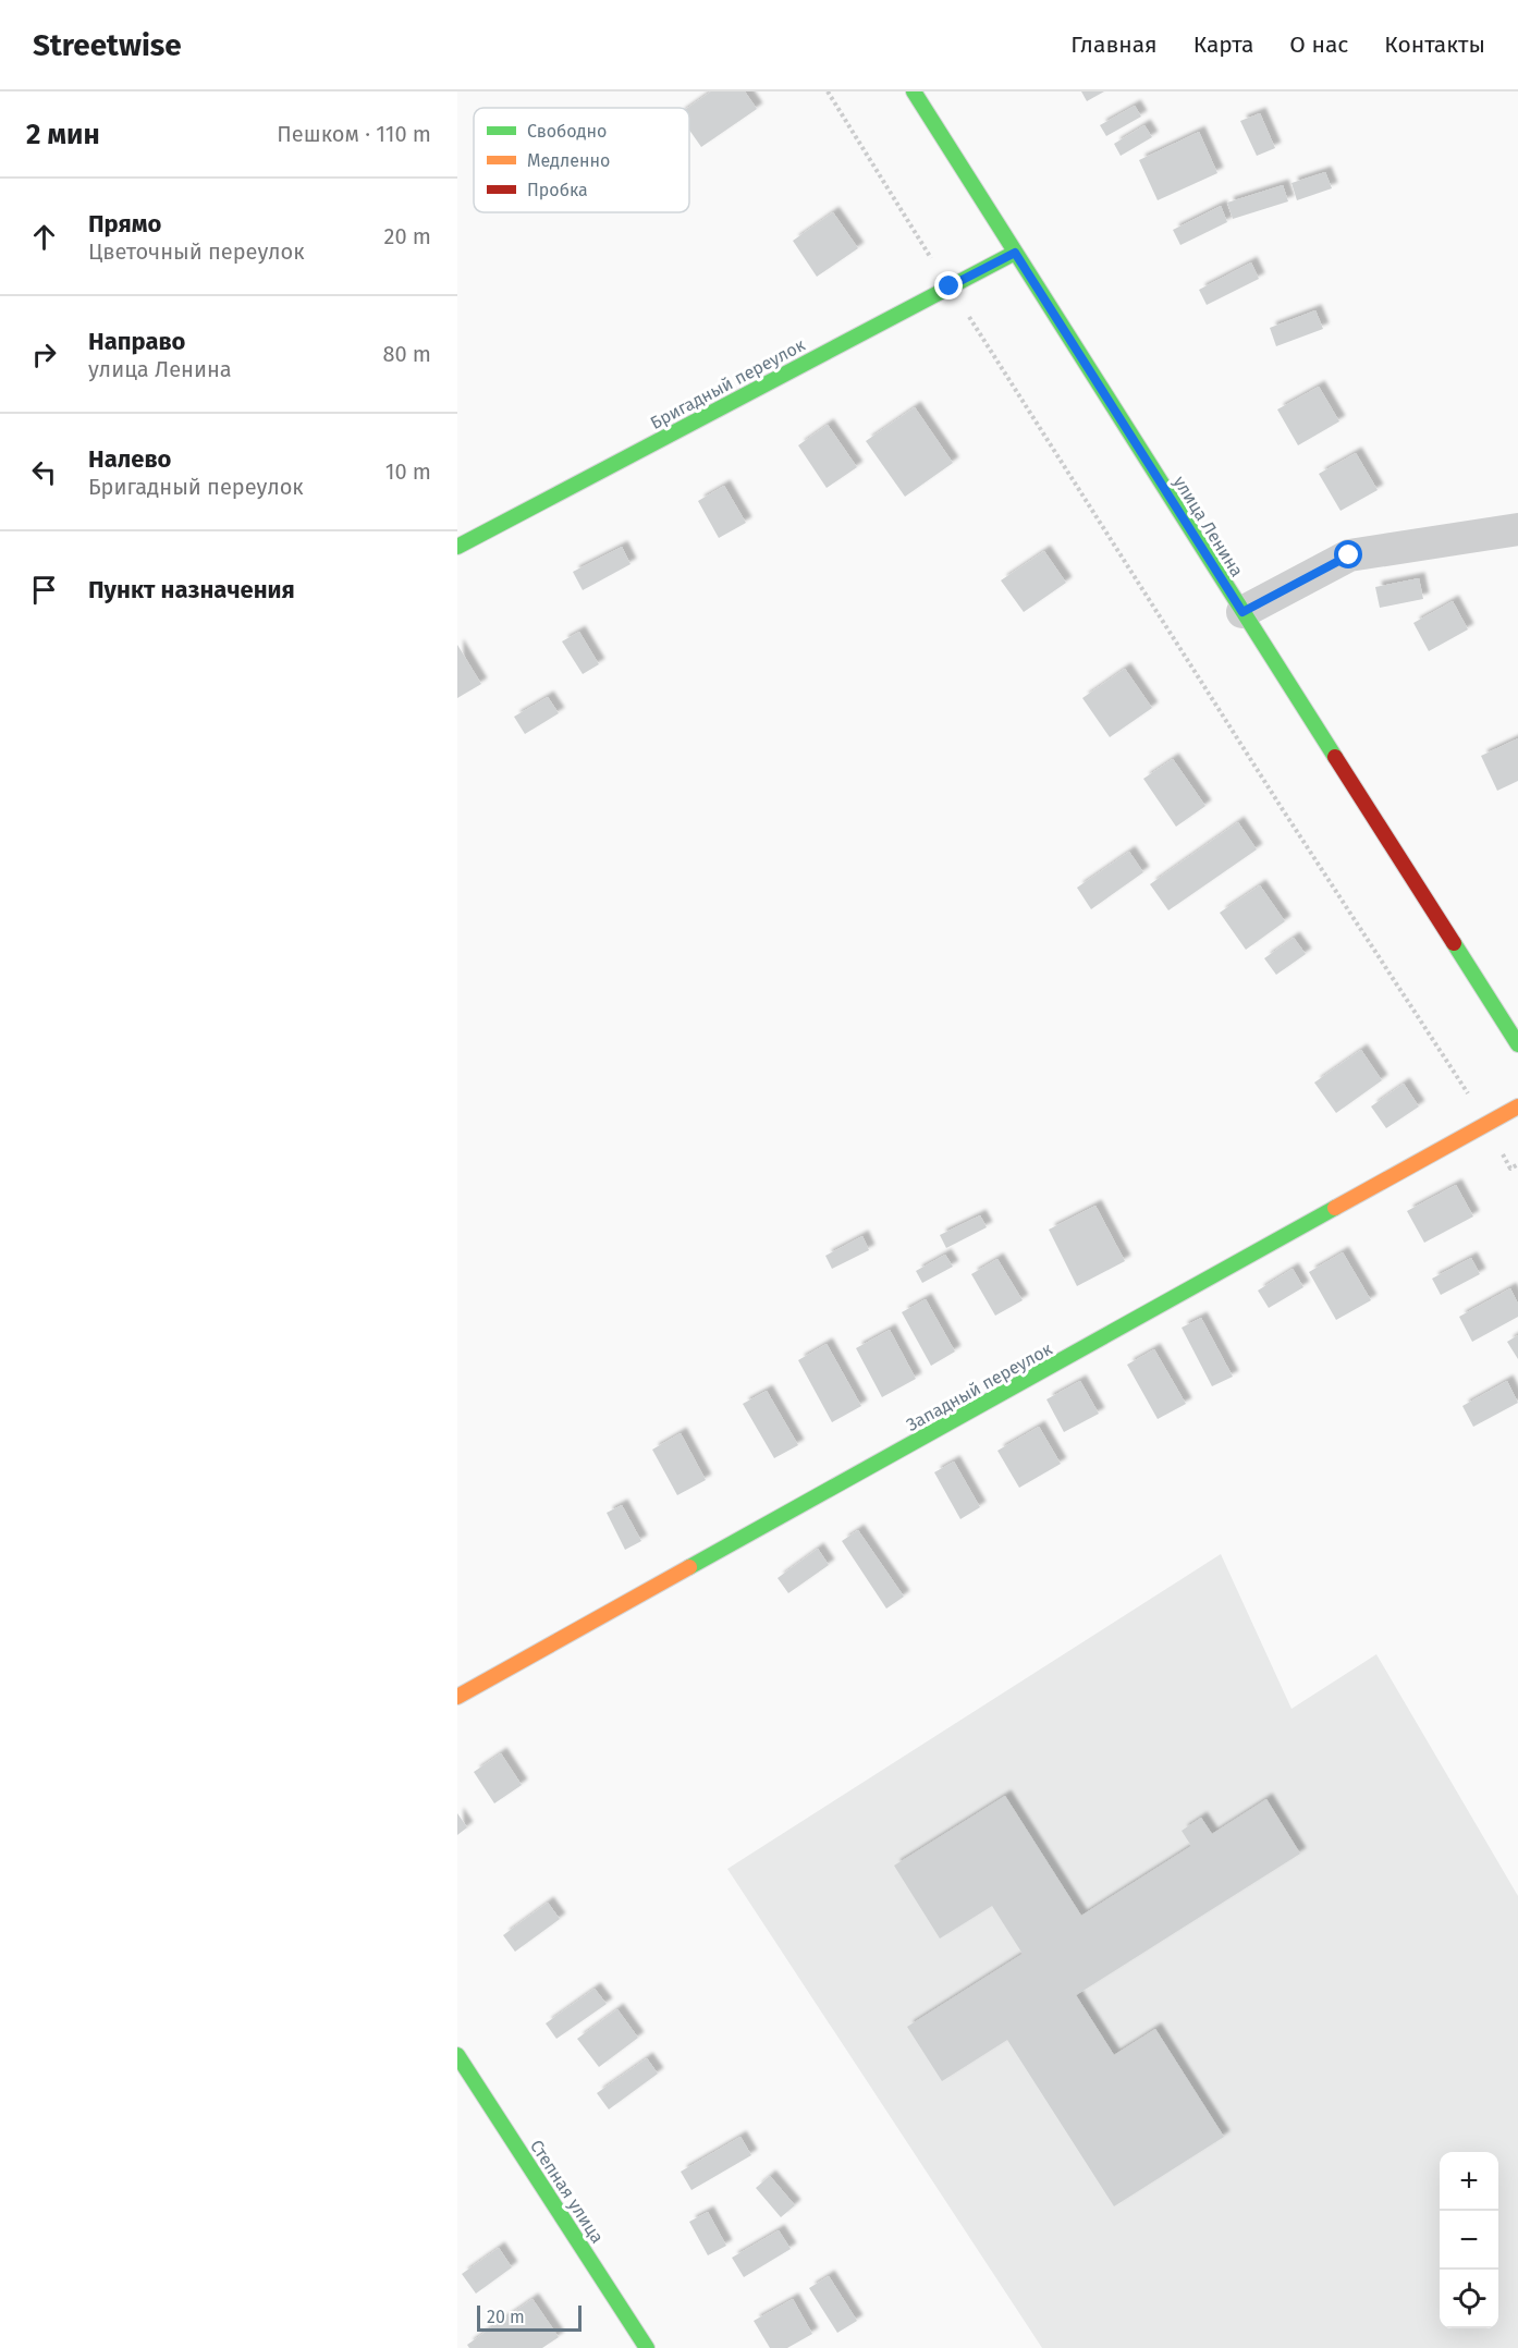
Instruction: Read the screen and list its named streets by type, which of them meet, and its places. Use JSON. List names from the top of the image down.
{
  "streets": {
    "street": [
      "Бригадный переулок",
      "улица Ленина",
      "Западный переулок",
      "Степная улица"
    ]
  },
  "crossings": [
    ["Бригадный переулок", "улица Ленина"]
  ],
  "legend": ["Свободно", "Медленно", "Пробка"],
  "scale_bar": "20 m",
  "page": {
    "header": "Streetwise",
    "nav": [
      "Главная",
      "Карта",
      "О нас",
      "Контакты"
    ],
    "heading": ["2 мин", "Пешком · 110 m"],
    "list": [
      ["Прямо", "Цветочный переулок", "20 m"],
      ["Направо", "улица Ленина", "80 m"],
      ["Налево", "Бригадный переулок", "10 m"],
      "Пункт назначения"
    ],
    "map_buttons": ["+", "−"],
    "scale": "20 m"
  }
}
